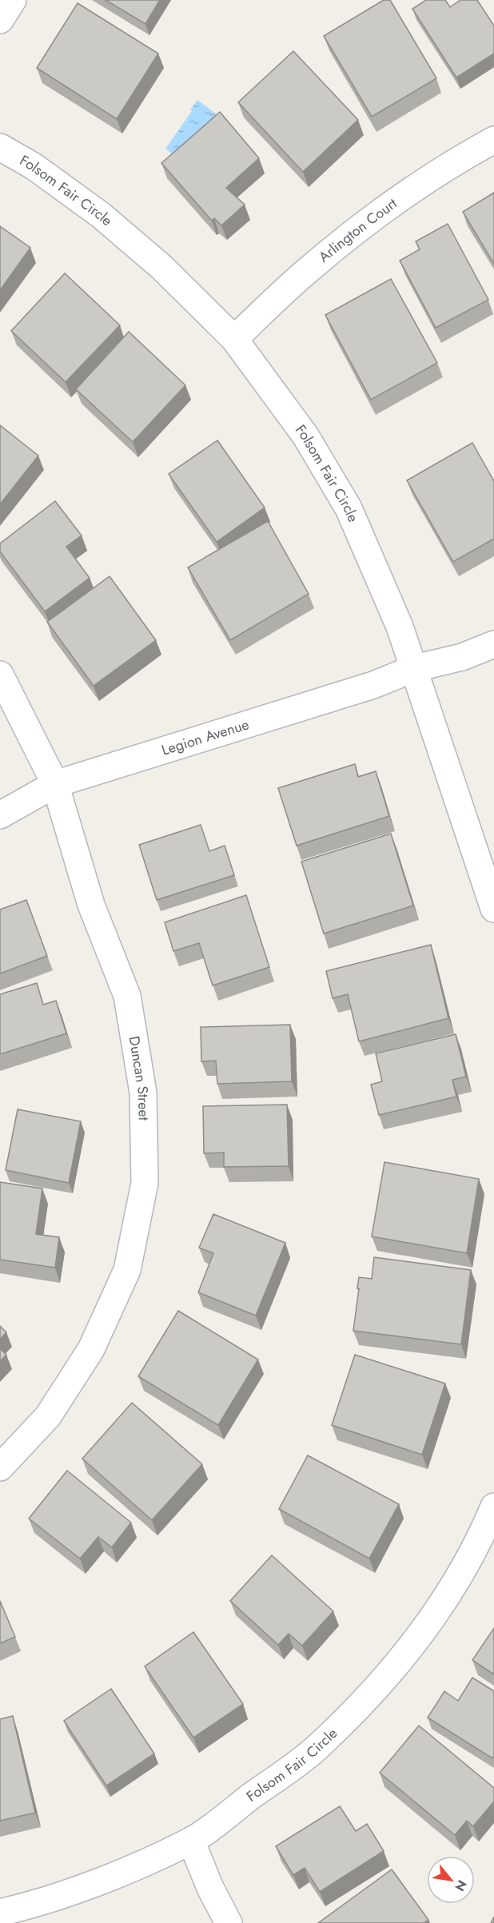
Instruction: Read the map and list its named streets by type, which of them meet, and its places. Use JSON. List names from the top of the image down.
{
  "streets": {
    "street": [
      "Folsom Fair Circle",
      "Arlington Court",
      "Legion Avenue",
      "Duncan Street"
    ]
  },
  "crossings": [
    ["Folsom Fair Circle", "Arlington Court"],
    ["Folsom Fair Circle", "Legion Avenue"],
    ["Legion Avenue", "Duncan Street"]
  ],
  "north": "bottom right"
}
